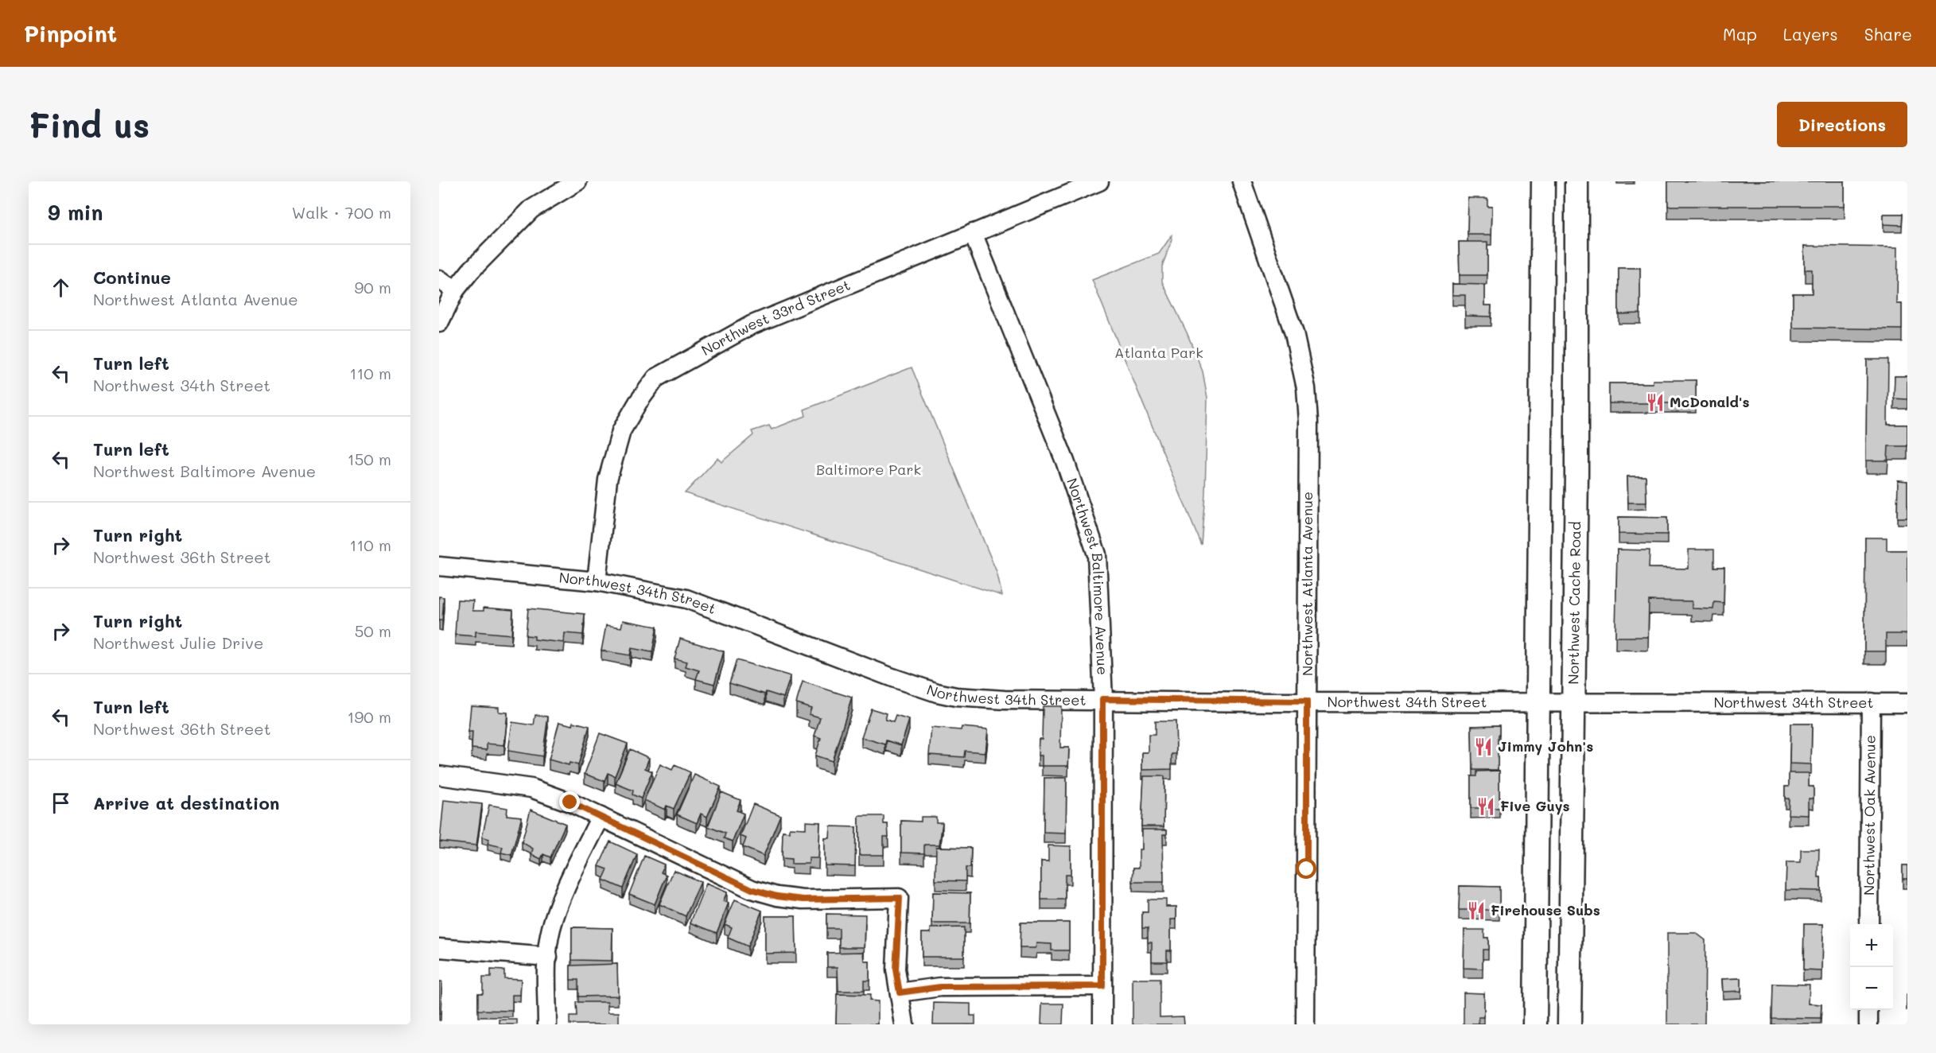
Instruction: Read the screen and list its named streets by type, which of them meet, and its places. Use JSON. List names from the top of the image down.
{
  "streets": {
    "main road": ["Northwest Cache Road"],
    "street": [
      "Northwest 33rd Street",
      "Northwest Baltimore Avenue",
      "Northwest Atlanta Avenue",
      "Northwest 34th Street",
      "Northwest Oak Avenue"
    ]
  },
  "crossings": [
    ["Northwest 33rd Street", "Northwest Baltimore Avenue"],
    ["Northwest 33rd Street", "Northwest 34th Street"],
    ["Northwest Baltimore Avenue", "Northwest 34th Street"],
    ["Northwest Atlanta Avenue", "Northwest 34th Street"],
    ["Northwest 34th Street", "Northwest Cache Road"],
    ["Northwest 34th Street", "Northwest Oak Avenue"]
  ],
  "parks": ["Atlanta Park", "Baltimore Park"],
  "places": {
    "restaurant": [
      "McDonald's",
      "Jimmy John's",
      "Five Guys",
      "Firehouse Subs"
    ]
  },
  "page": {
    "header": "Pinpoint",
    "nav": ["Map", "Layers", "Share"],
    "buttons": "Directions",
    "title": "Find us",
    "heading": ["9 min", "Walk · 700 m"],
    "list": [
      ["Continue", "Northwest Atlanta Avenue", "90 m"],
      ["Turn left", "Northwest 34th Street", "110 m"],
      ["Turn left", "Northwest Baltimore Avenue", "150 m"],
      ["Turn right", "Northwest 36th Street", "110 m"],
      ["Turn right", "Northwest Julie Drive", "50 m"],
      ["Turn left", "Northwest 36th Street", "190 m"],
      "Arrive at destination"
    ],
    "map_buttons": ["+", "−"]
  }
}
